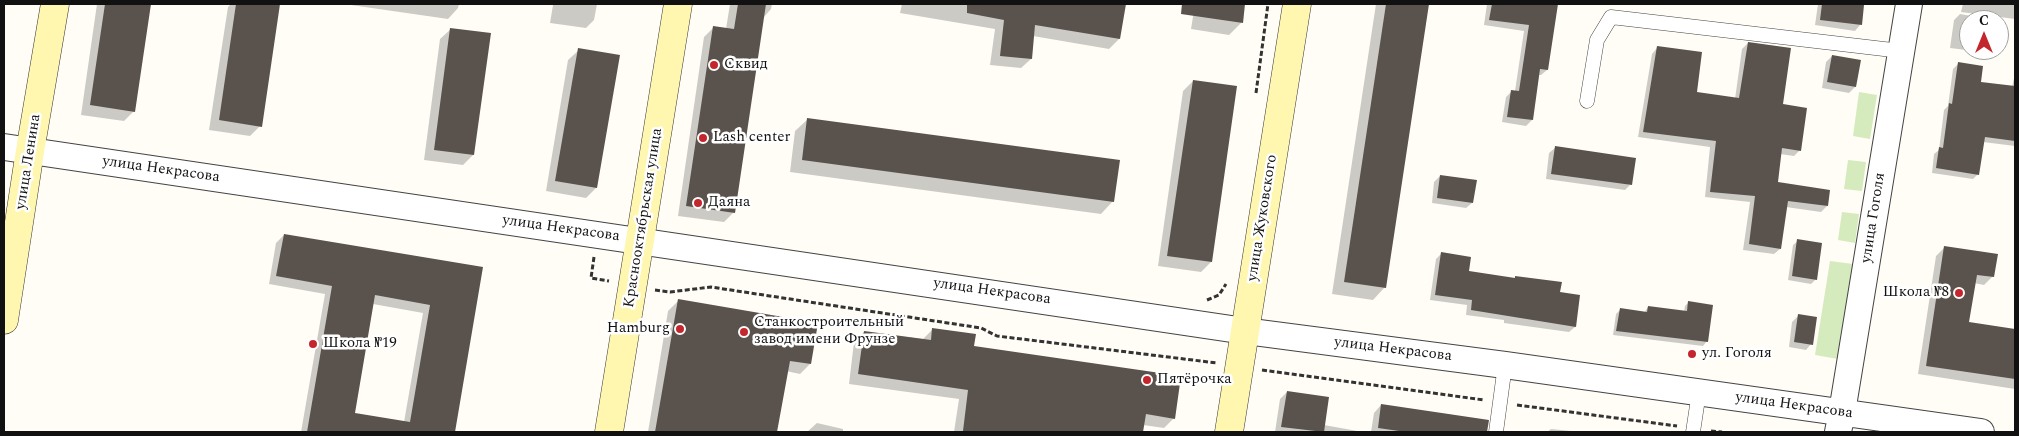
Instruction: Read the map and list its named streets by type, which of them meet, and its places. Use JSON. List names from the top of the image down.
{
  "streets": {
    "street": [
      "улица Ленина",
      "улица Некрасова",
      "Краснооктябрьская улица",
      "улица Жуковского",
      "улица Гоголя"
    ]
  },
  "crossings": [
    ["улица Ленина", "улица Некрасова"],
    ["улица Некрасова", "Краснооктябрьская улица"],
    ["улица Некрасова", "улица Жуковского"],
    ["улица Некрасова", "улица Гоголя"]
  ],
  "places": [
    "Сквид",
    "Lash center",
    "Даяна",
    "Школа №8",
    "Hamburg",
    "Станкостроительный завод имени Фрунзе",
    "Школа №19",
    "ул. Гоголя",
    "Пятёрочка"
  ],
  "north": "top"
}
